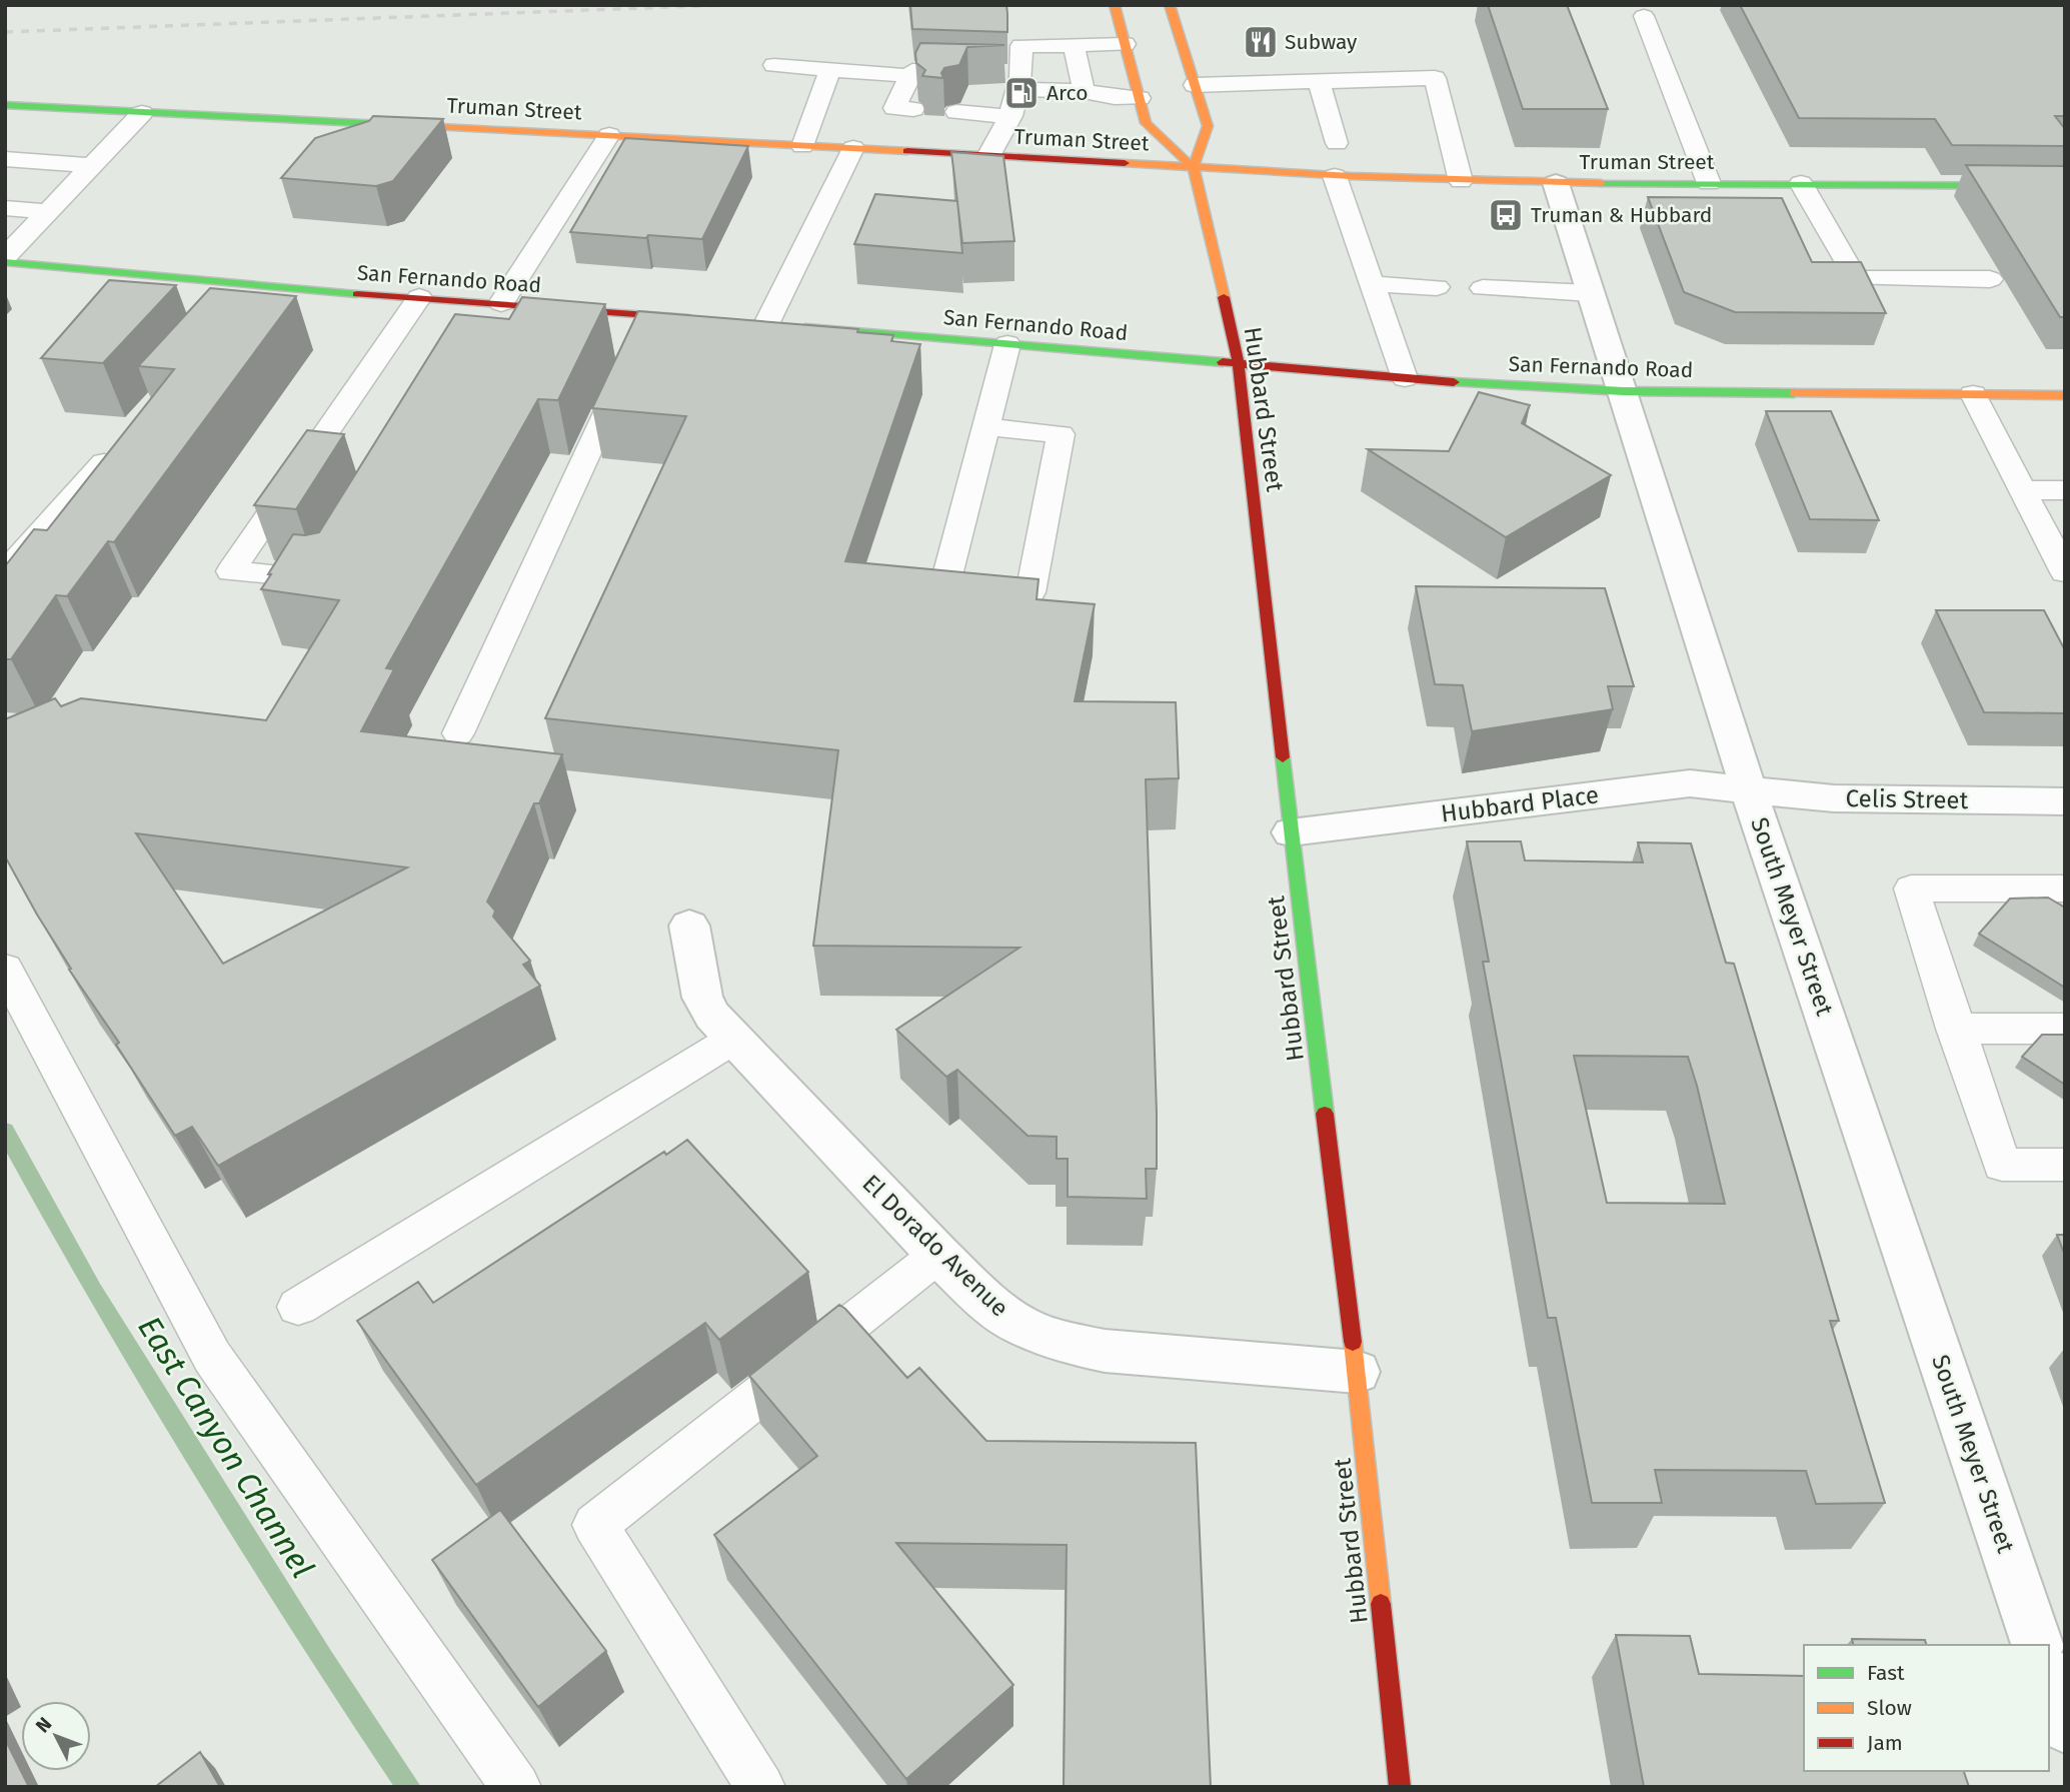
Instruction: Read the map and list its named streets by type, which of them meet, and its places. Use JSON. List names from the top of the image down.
{
  "streets": {
    "main road": ["Truman Street", "San Fernando Road", "Hubbard Street"],
    "street": [
      "Celis Street",
      "Hubbard Place",
      "South Meyer Street",
      "El Dorado Avenue"
    ]
  },
  "crossings": [
    ["Truman Street", "Hubbard Street"],
    ["Truman Street", "South Meyer Street"],
    ["San Fernando Road", "Hubbard Street"],
    ["San Fernando Road", "South Meyer Street"],
    ["Hubbard Street", "Hubbard Place"],
    ["Hubbard Street", "El Dorado Avenue"],
    ["Celis Street", "Hubbard Place"],
    ["Celis Street", "South Meyer Street"],
    ["Hubbard Place", "South Meyer Street"]
  ],
  "water": ["East Canyon Channel"],
  "places": {
    "restaurant": ["Subway"],
    "fuel station": ["Arco"],
    "bus stop": ["Truman & Hubbard"]
  },
  "legend": ["Fast", "Slow", "Jam"],
  "north": "top left"
}
